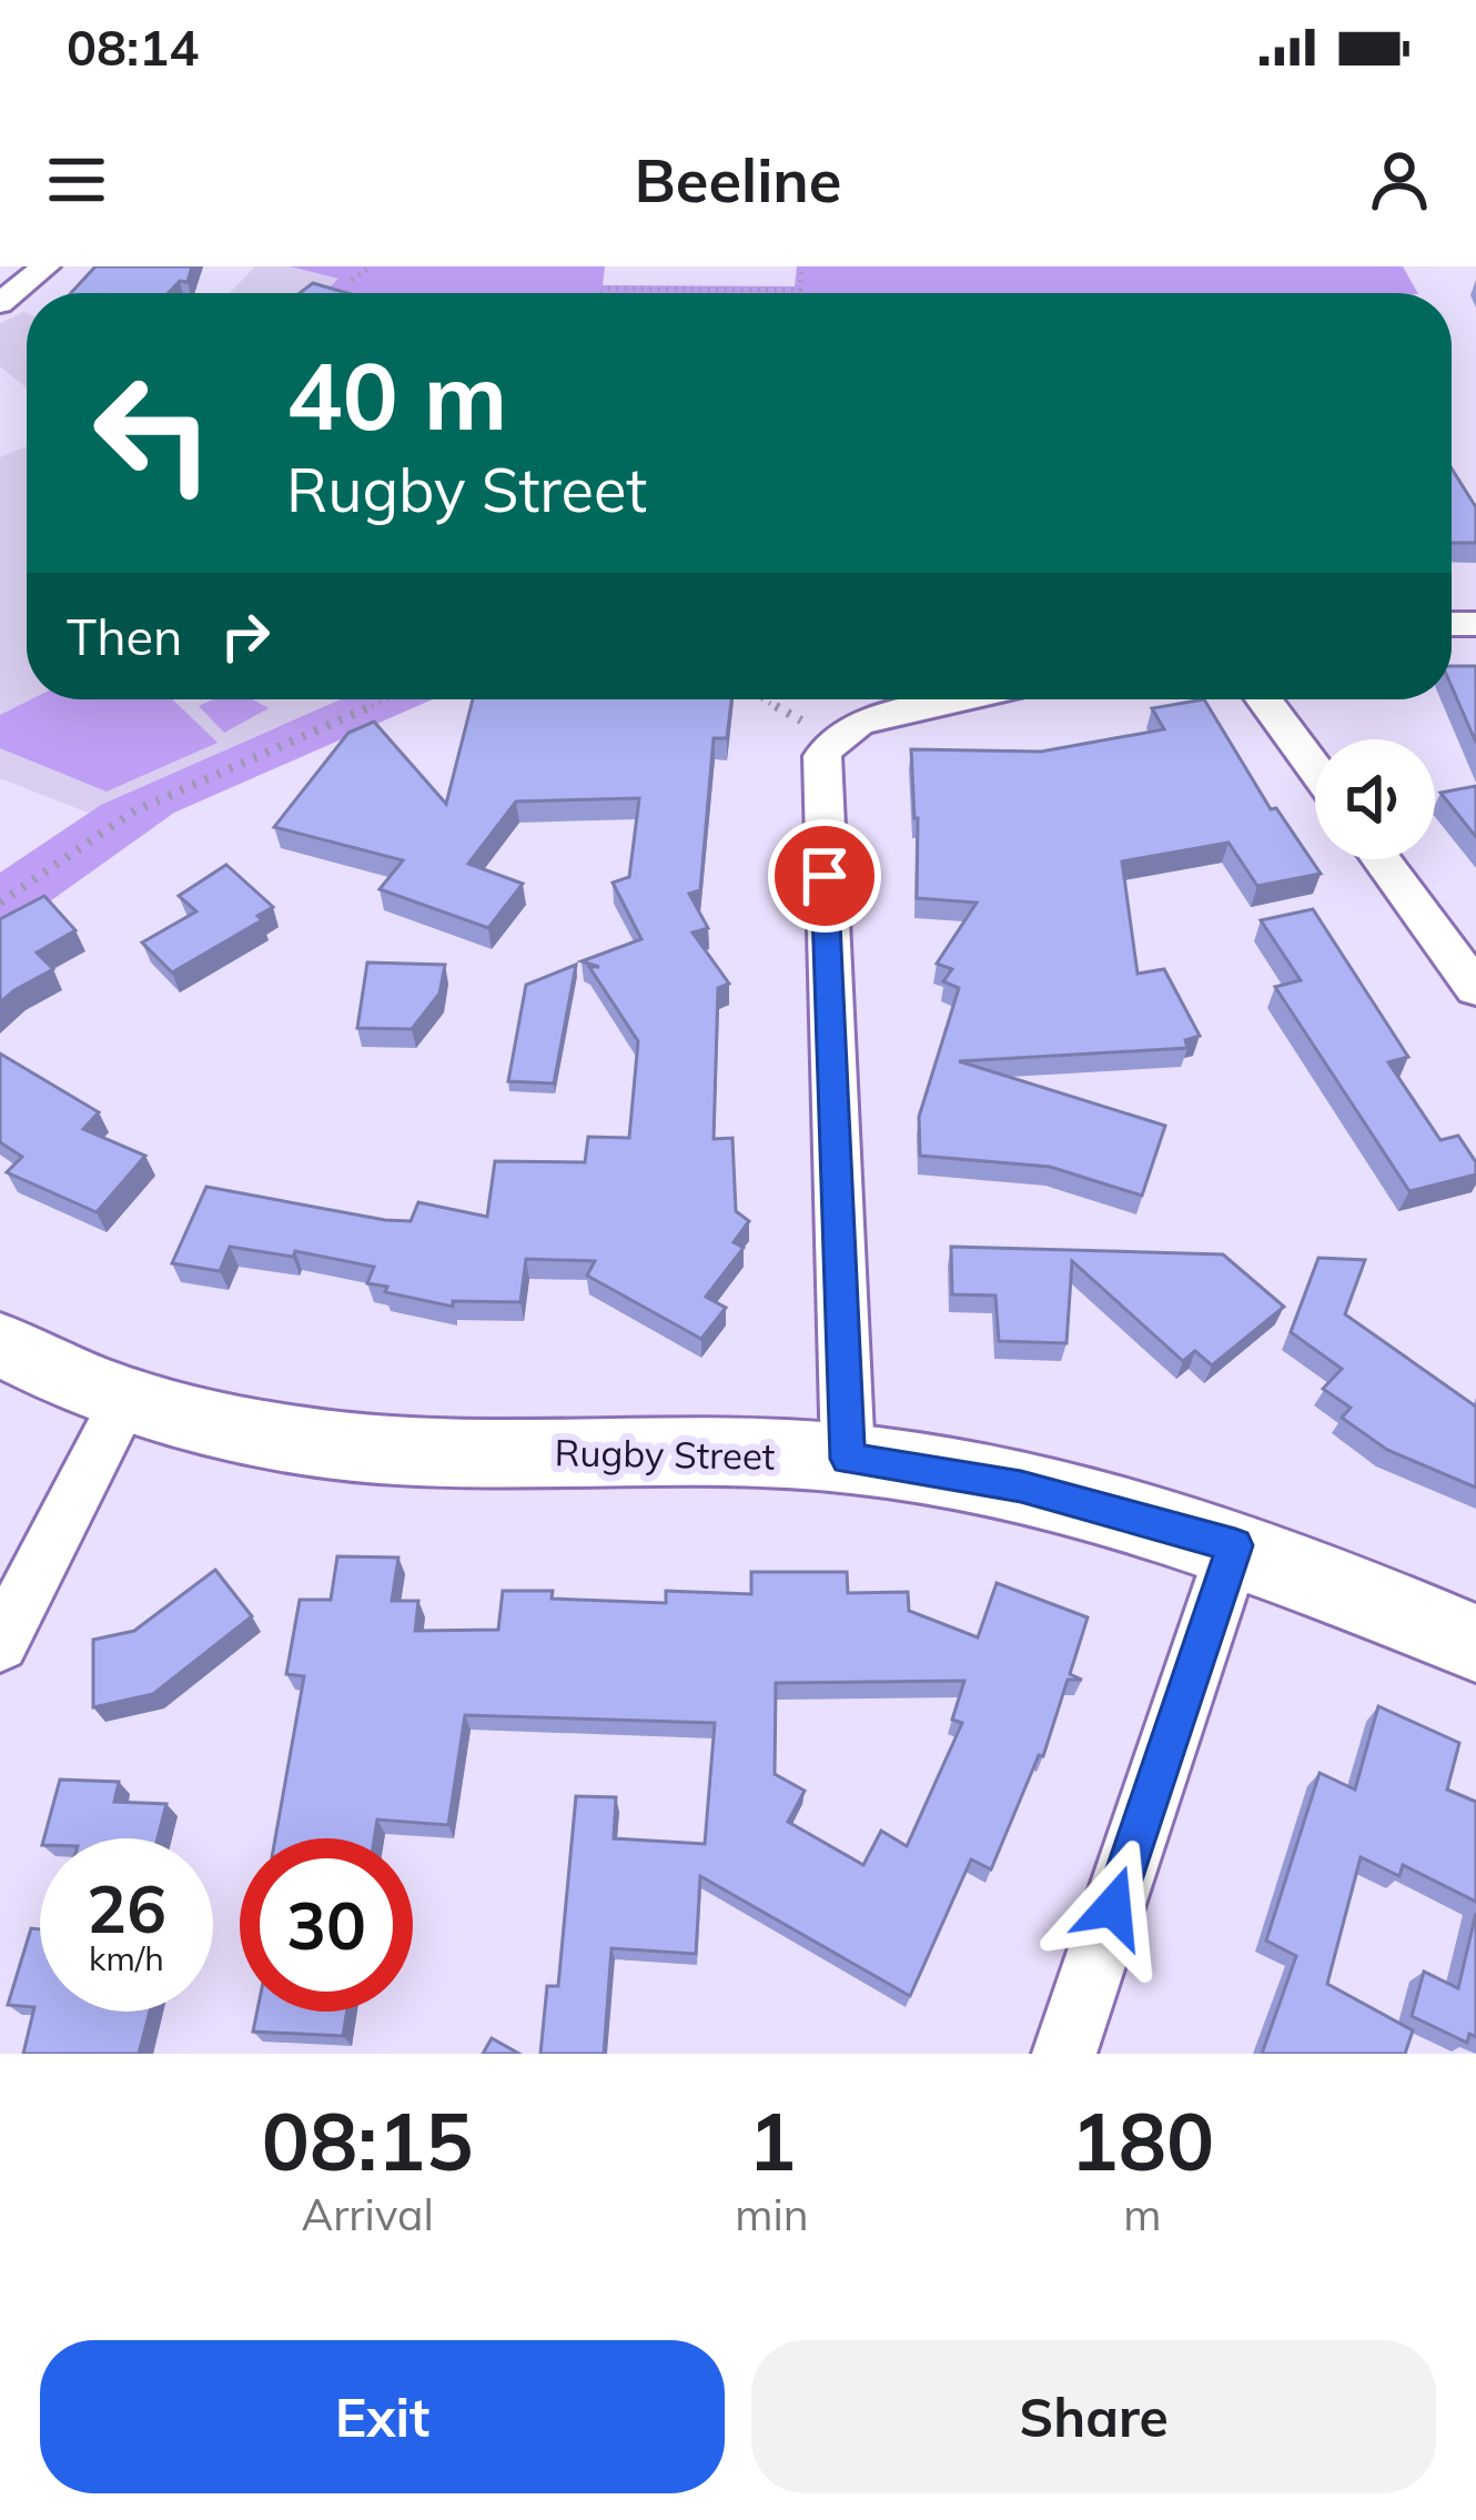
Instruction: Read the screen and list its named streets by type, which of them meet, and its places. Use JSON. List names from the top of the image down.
{
  "streets": {
    "street": ["Rugby Street"]
  },
  "page": {
    "status": "08:14",
    "header": "Beeline",
    "turn": ["40 m", "Rugby Street"],
    "then": "Then",
    "speed": "26 km/h",
    "limit": "30",
    "eta": [
      "08:15",
      "Arrival",
      "1",
      "min",
      "180",
      "m"
    ],
    "buttons": ["Exit", "Share"]
  }
}
